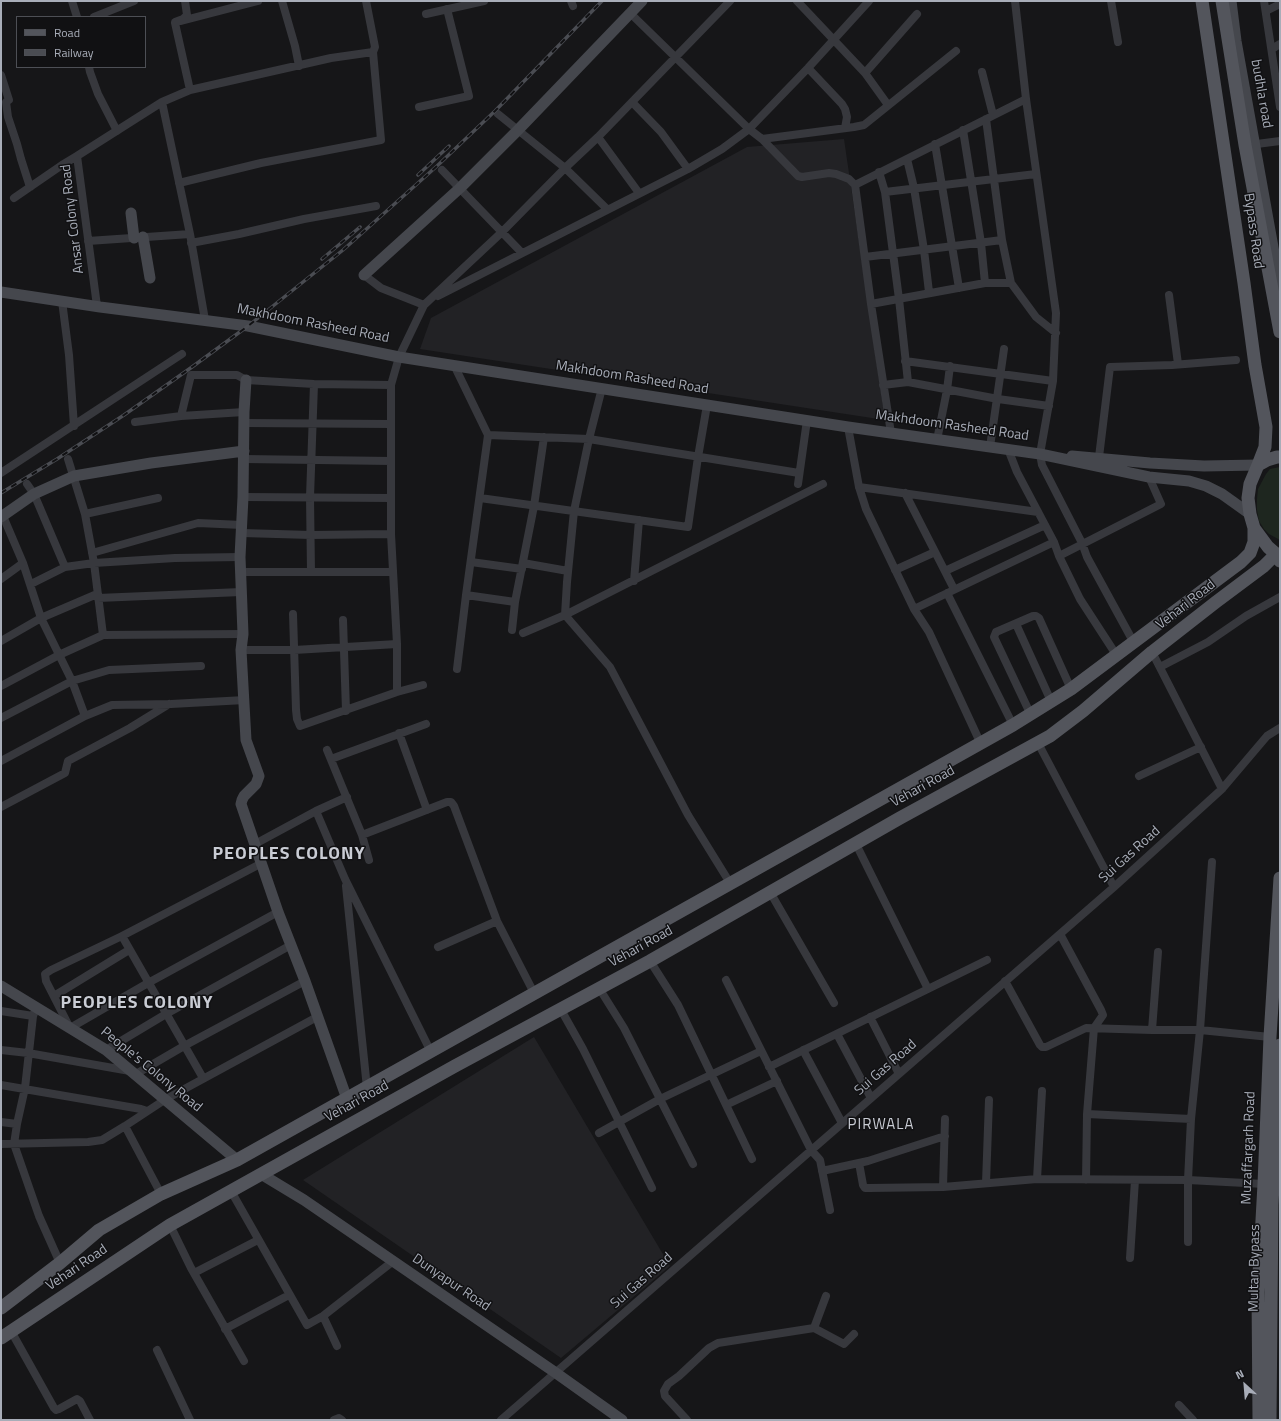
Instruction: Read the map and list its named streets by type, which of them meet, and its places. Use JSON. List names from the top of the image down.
{
  "streets": {
    "main road": [
      "Bypass Road",
      "Vehari Road",
      "Muzaffargarh Road",
      "Multan Bypass"
    ],
    "street": [
      "budhla road",
      "Ansar Colony Road",
      "Makhdoom Rasheed Road",
      "Sui Gas Road",
      "People's Colony Road",
      "Dunyapur Road"
    ]
  },
  "crossings": [
    ["Ansar Colony Road", "Makhdoom Rasheed Road"],
    ["Bypass Road", "Makhdoom Rasheed Road"],
    ["Bypass Road", "Vehari Road"],
    ["Vehari Road", "People's Colony Road"],
    ["Vehari Road", "Dunyapur Road"],
    ["Sui Gas Road", "Dunyapur Road"]
  ],
  "districts": ["PEOPLES COLONY", "PEOPLES COLONY", "PIRWALA"],
  "legend": ["Road", "Railway"],
  "north": "top left"
}
